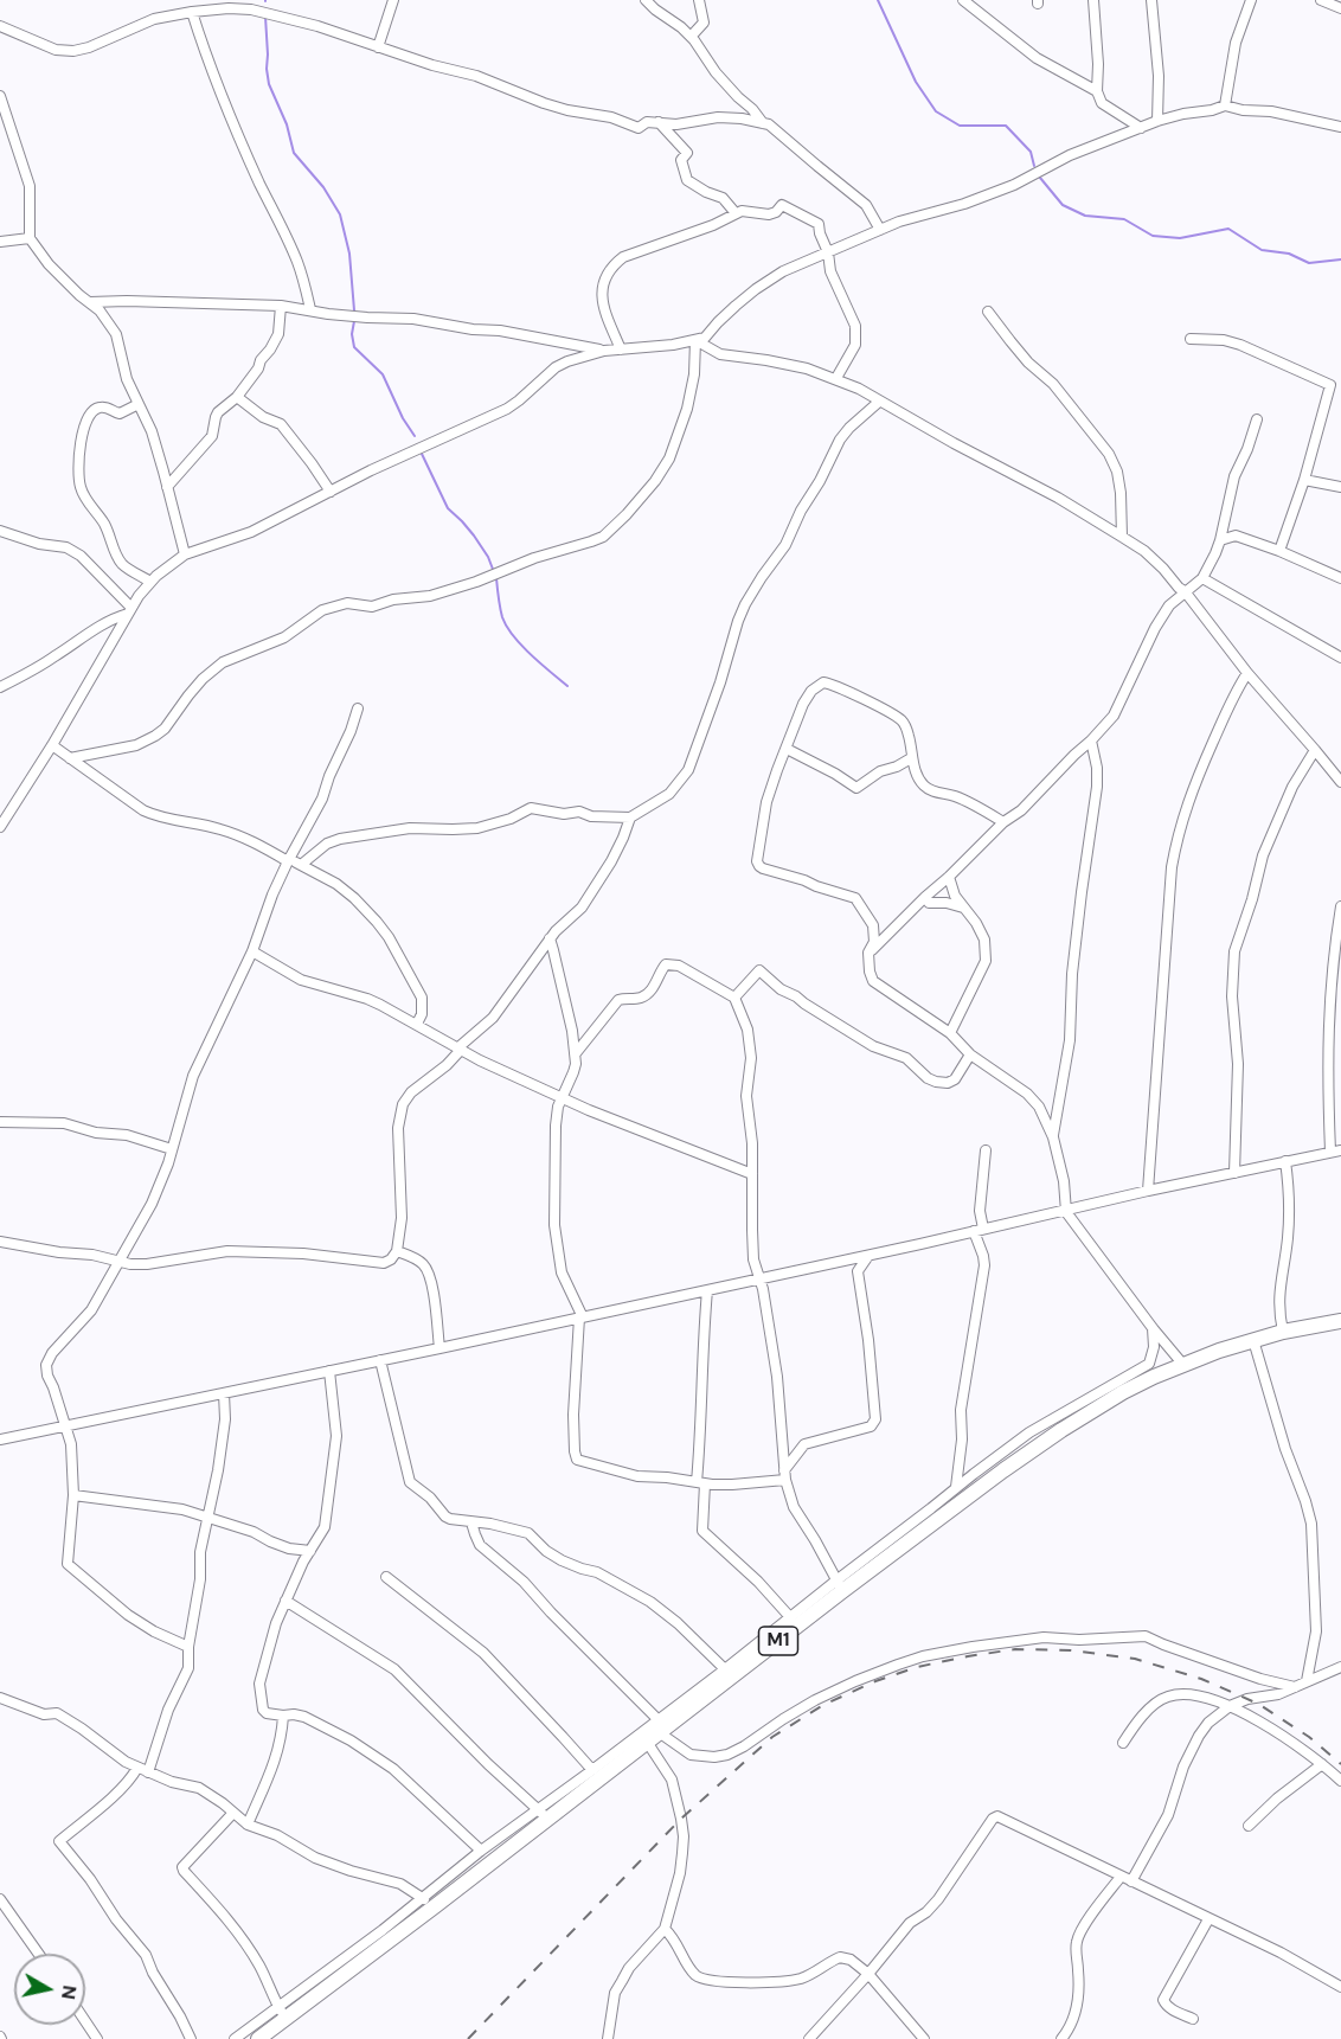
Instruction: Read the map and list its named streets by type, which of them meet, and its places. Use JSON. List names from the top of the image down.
{
  "streets": {
    "main road": ["M1"]
  },
  "north": "right"
}
